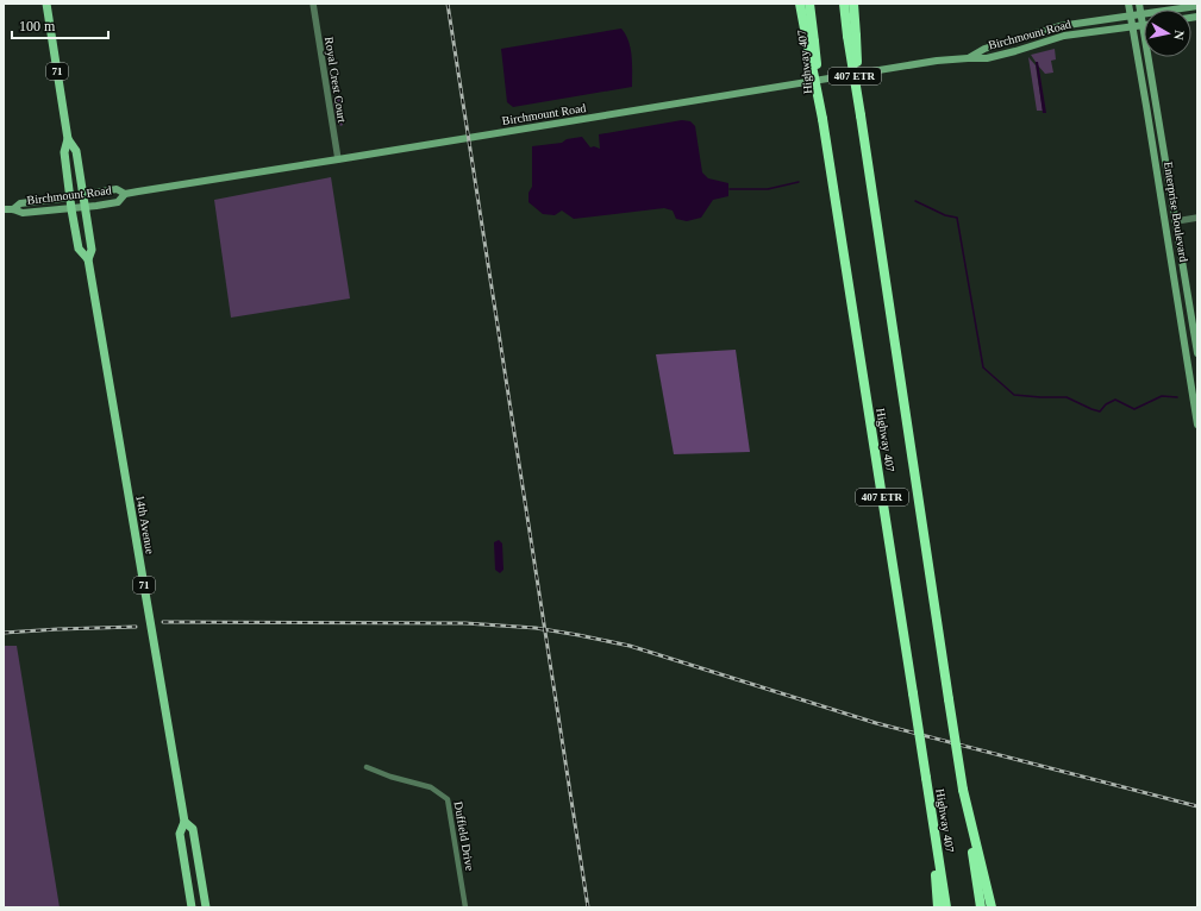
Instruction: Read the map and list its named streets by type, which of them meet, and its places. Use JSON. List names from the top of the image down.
{
  "streets": {
    "highway": ["Highway 407", "407 ETR"],
    "main road": [
      "Birchmount Road",
      "71",
      "Enterprise Boulevard",
      "14th Avenue"
    ],
    "street": ["Royal Crest Court", "Duffield Drive"]
  },
  "crossings": [
    ["Birchmount Road", "Royal Crest Court"],
    ["Birchmount Road", "Enterprise Boulevard"],
    ["Birchmount Road", "14th Avenue"]
  ],
  "scale_bar": "100 m",
  "north": "right"
}
